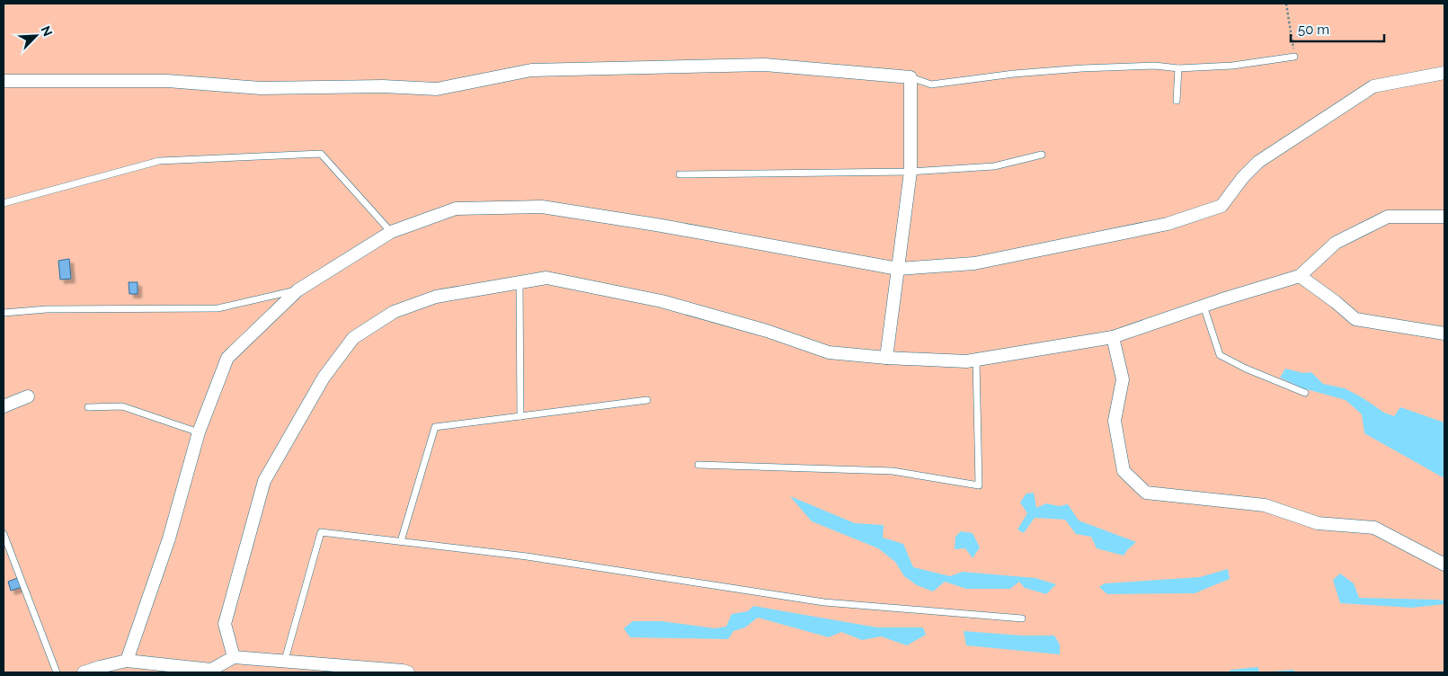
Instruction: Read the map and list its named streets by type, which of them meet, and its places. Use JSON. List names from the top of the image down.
{
  "scale_bar": "50 m",
  "north": "top right"
}
